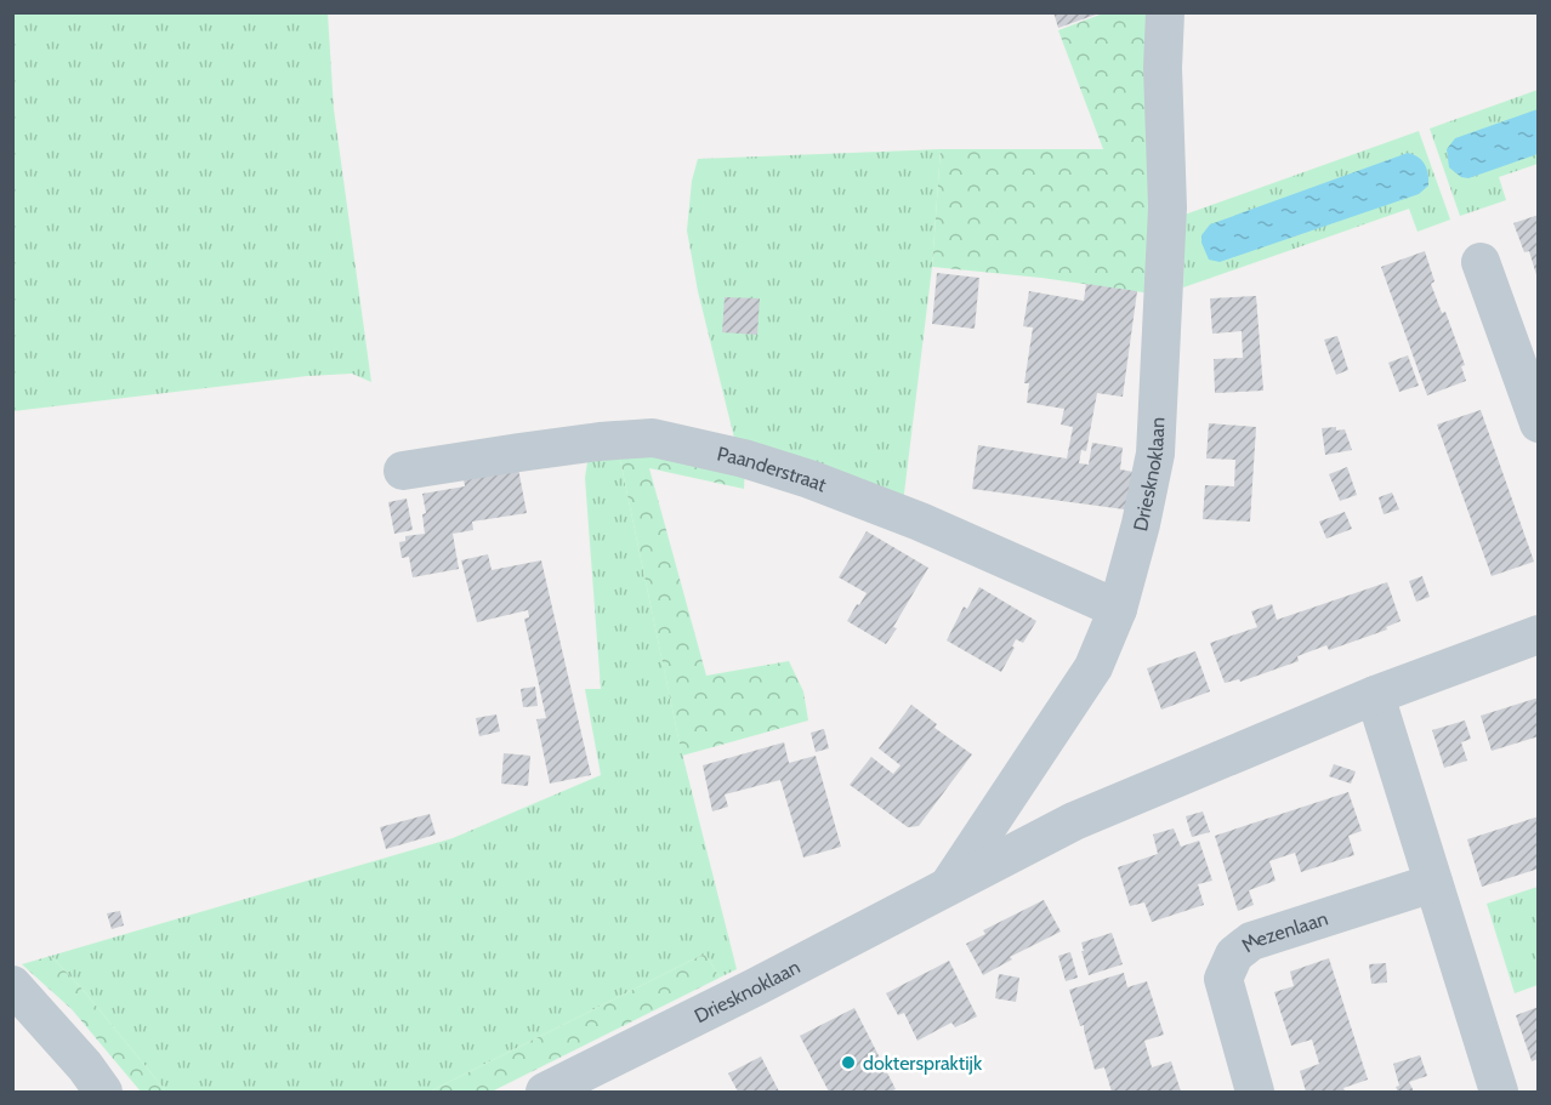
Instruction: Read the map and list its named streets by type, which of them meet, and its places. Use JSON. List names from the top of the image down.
{
  "streets": {
    "street": ["Paanderstraat", "Driesknoklaan", "Mezenlaan"]
  },
  "crossings": [
    ["Paanderstraat", "Driesknoklaan"]
  ],
  "places": ["dokterspraktijk"]
}
